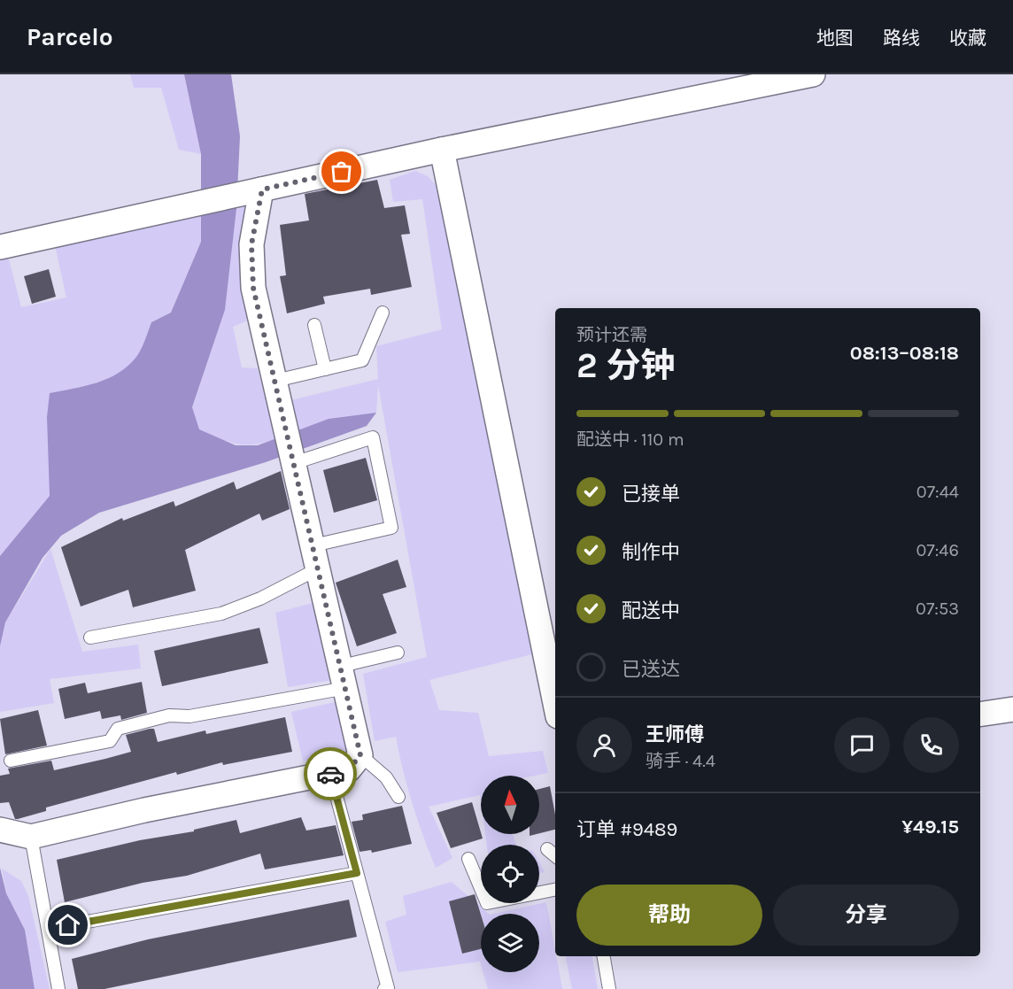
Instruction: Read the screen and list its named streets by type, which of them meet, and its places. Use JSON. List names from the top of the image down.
{
  "north": "top",
  "page": {
    "header": "Parcelo",
    "nav": ["地图", "路线", "收藏"],
    "heading": ["2 分钟", "预计还需", "08:13–08:18"],
    "panel": [
      "王师傅",
      "骑手 · 4.4",
      "订单 #9489",
      "¥49.15"
    ],
    "bar": "配送中 · 110 m",
    "list": [
      ["已接单", "07:44"],
      ["制作中", "07:46"],
      ["配送中", "07:53"],
      "已送达"
    ],
    "buttons": ["帮助", "分享"]
  }
}
